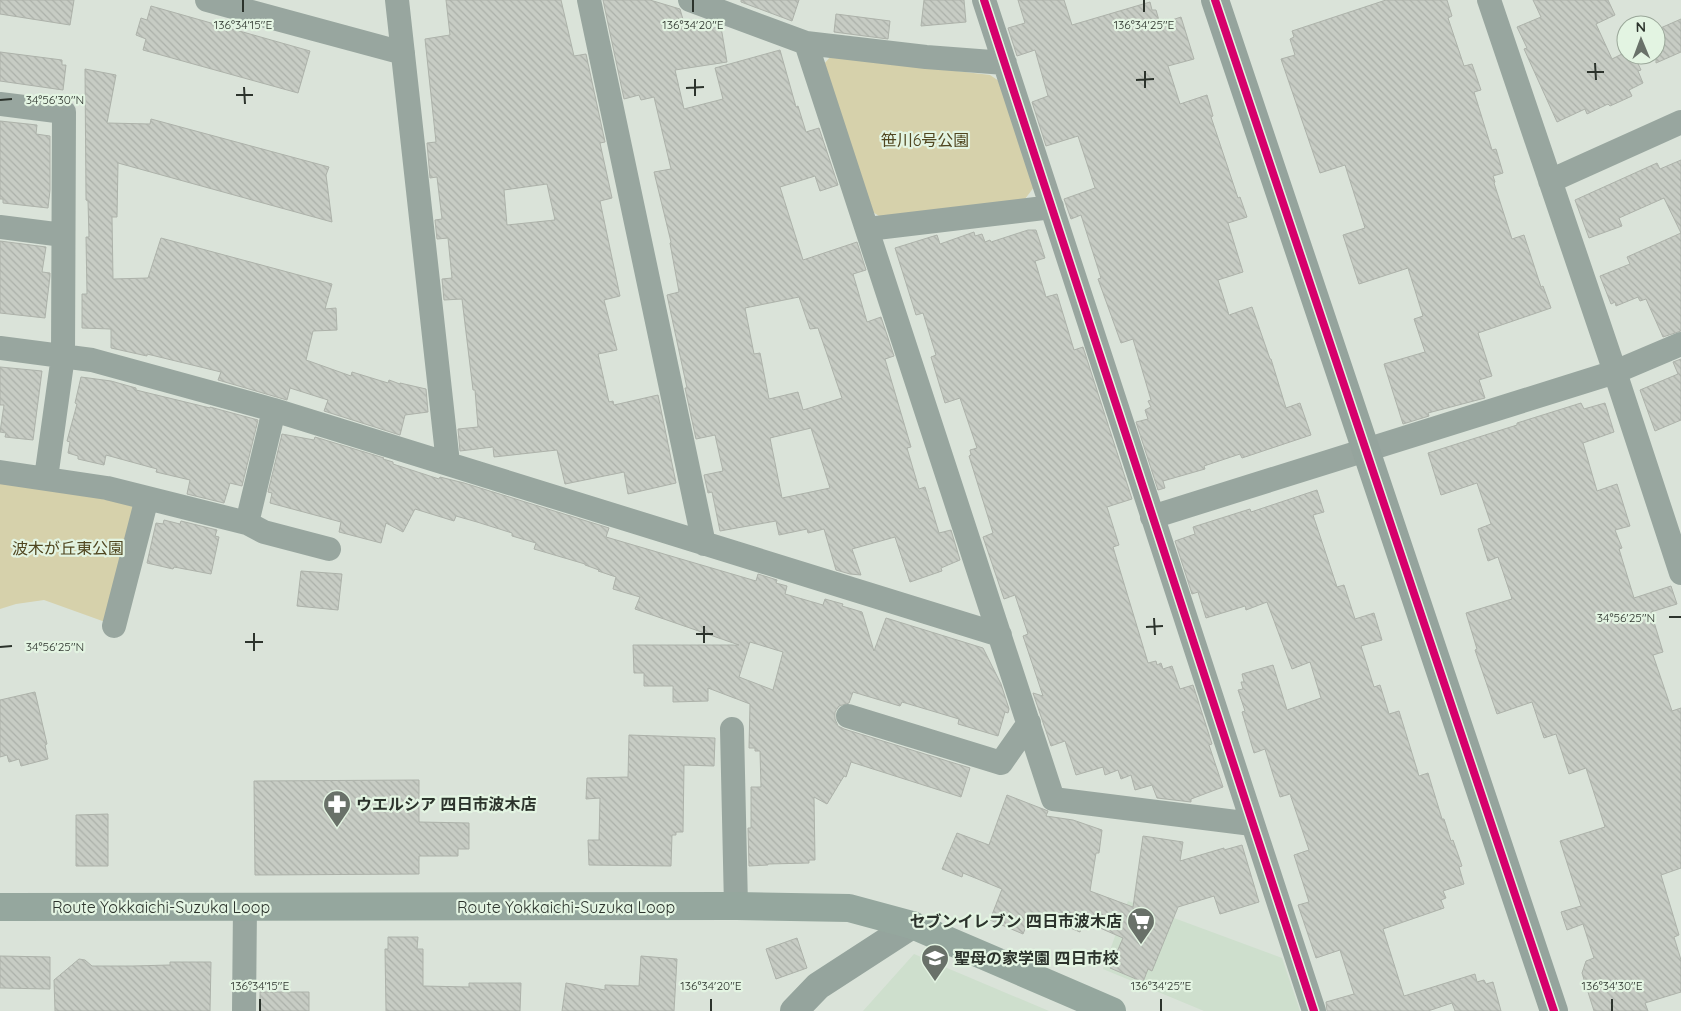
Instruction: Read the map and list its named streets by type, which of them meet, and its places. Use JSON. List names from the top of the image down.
{
  "streets": {
    "main road": ["Route Yokkaichi-Suzuka Loop"]
  },
  "parks": ["笹川6号公園", "波木が丘東公園"],
  "places": {
    "pharmacy": ["ウエルシア 四日市波木店"],
    "supermarket": ["セブンイレブン 四日市波木店"],
    "school or university": ["聖母の家学園 四日市校"]
  },
  "north": "top",
  "coordinates": [
    "136°34'15\"E",
    "136°34'20\"E",
    "136°34'25\"E",
    "34°56'30\"N",
    "34°56'25\"N",
    "136°34'30\"E"
  ]
}
